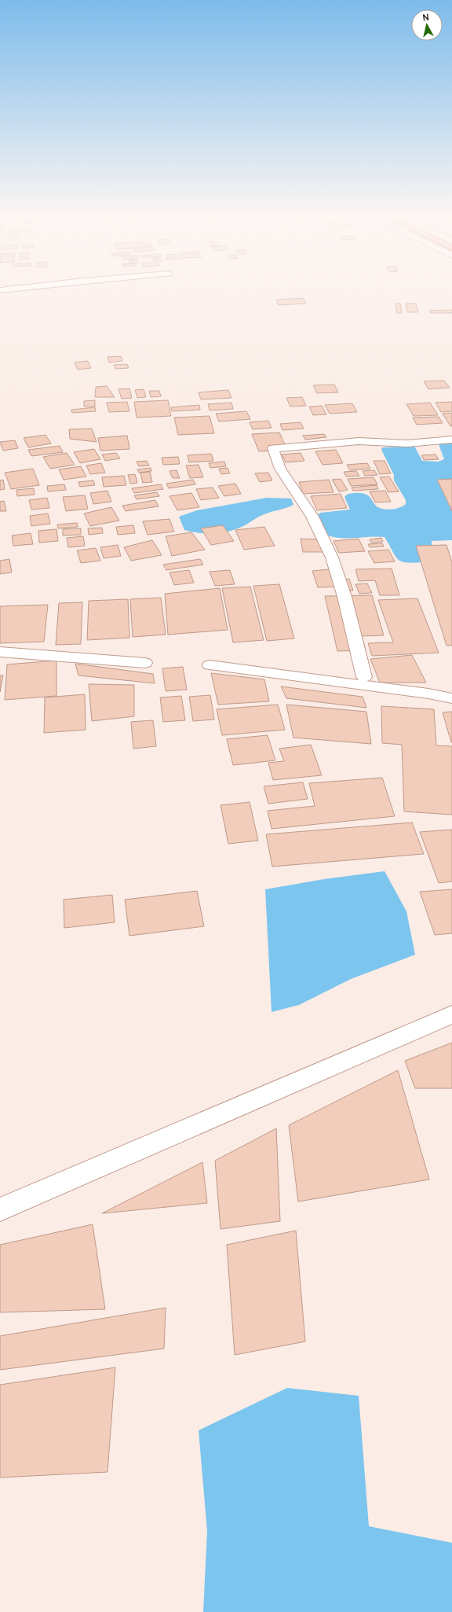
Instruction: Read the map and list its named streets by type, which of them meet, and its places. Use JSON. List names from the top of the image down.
{
  "north": "top"
}
